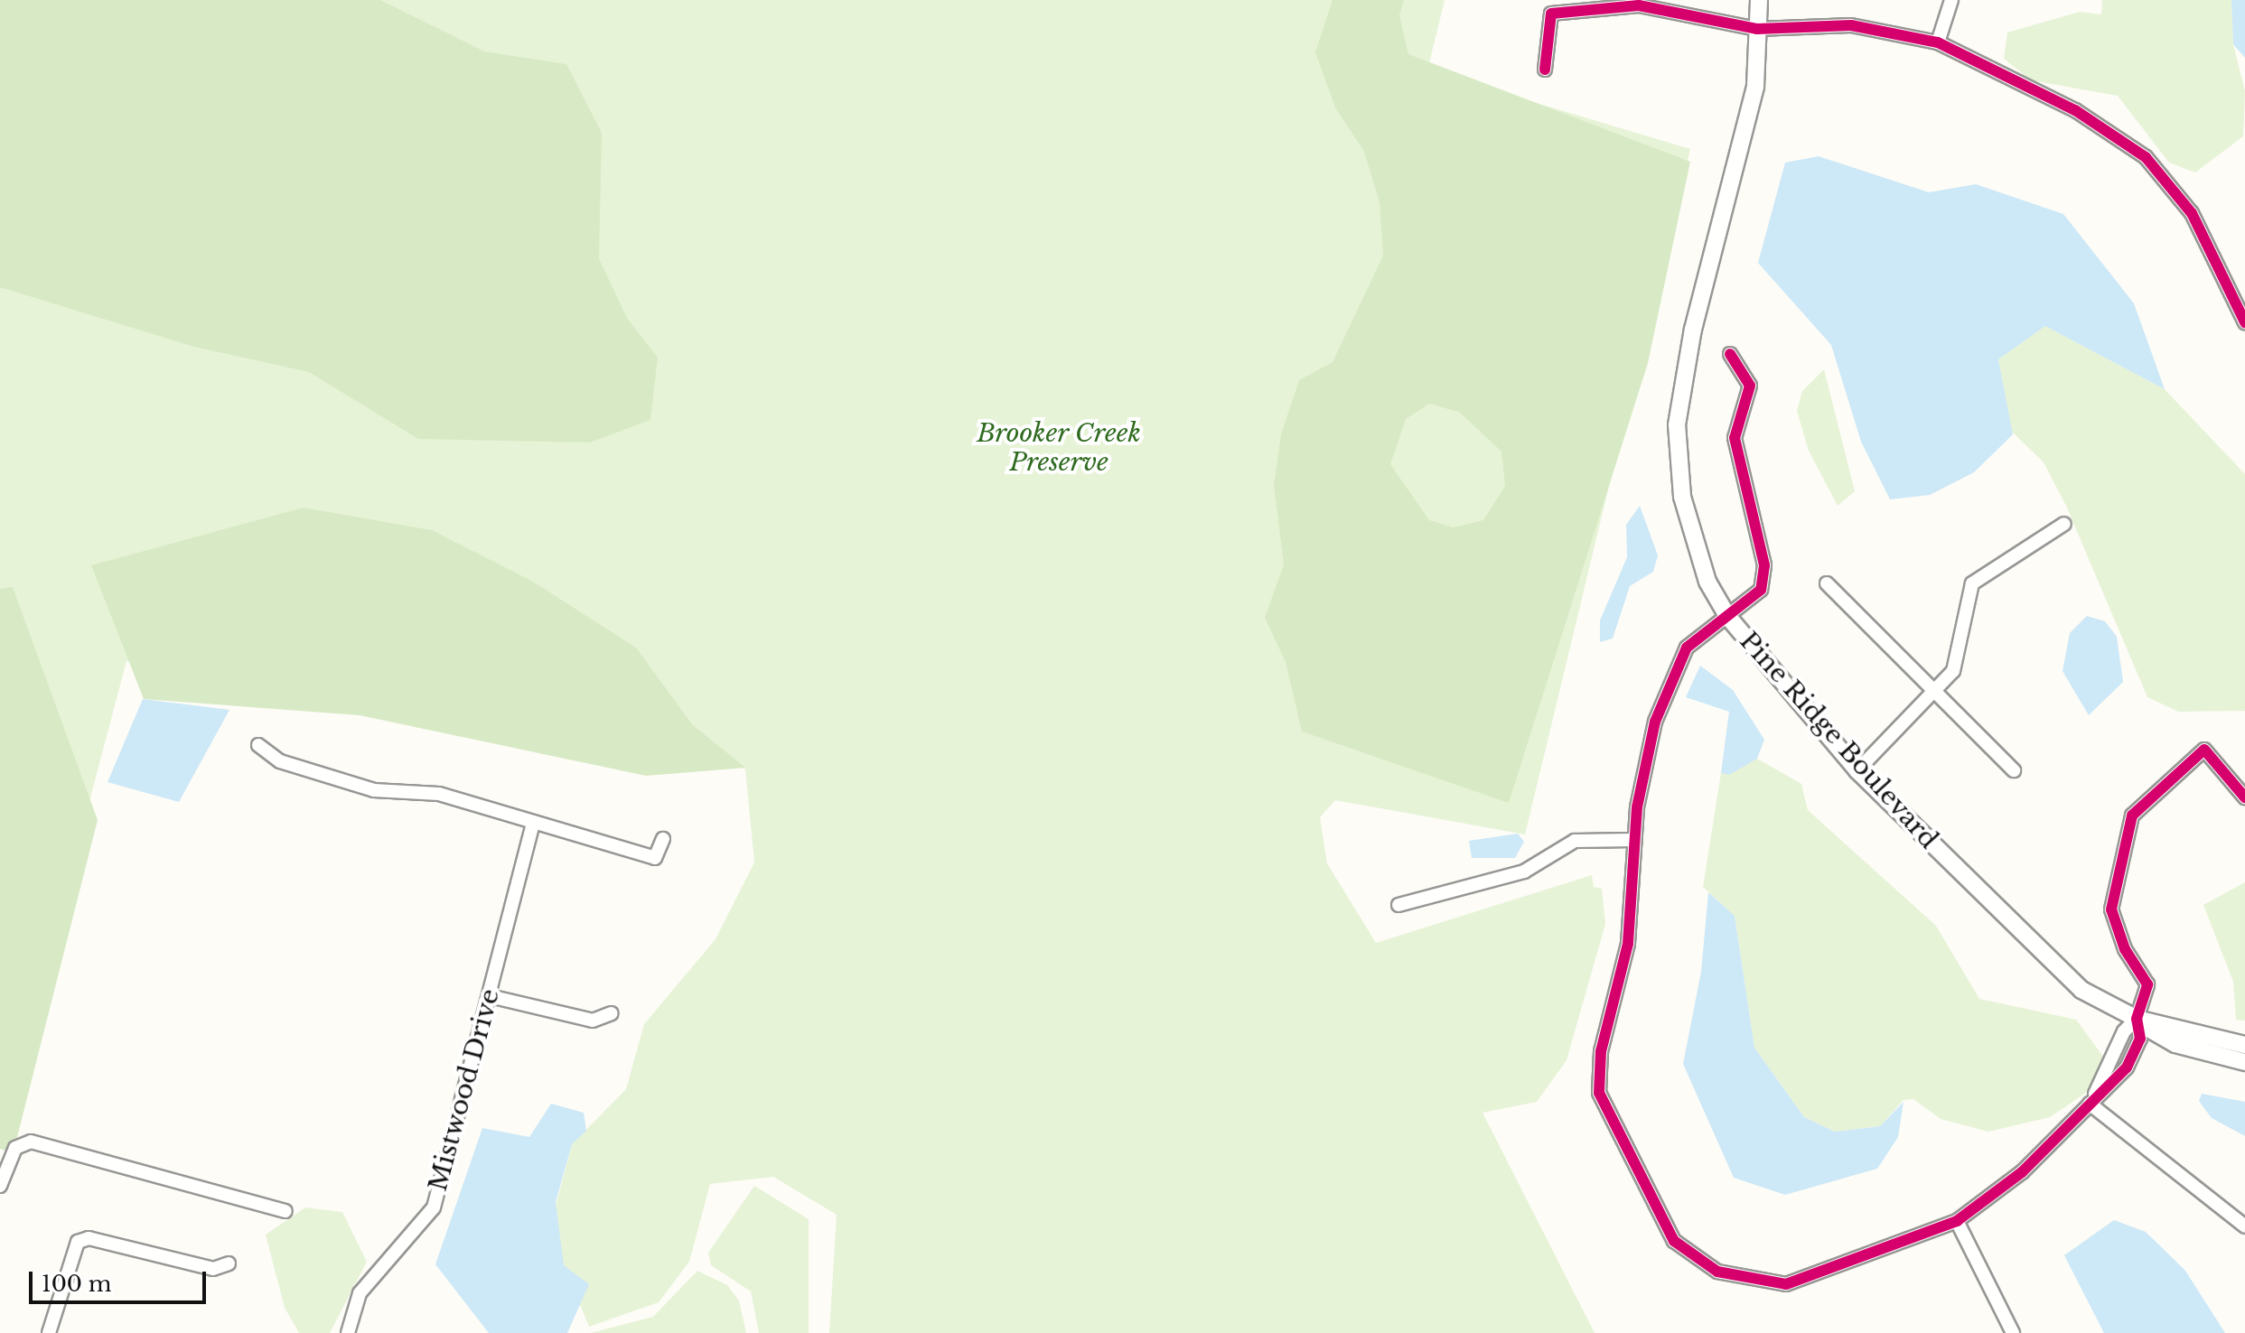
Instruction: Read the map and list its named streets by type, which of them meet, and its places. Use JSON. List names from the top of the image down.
{
  "streets": {
    "street": ["Pine Ridge Boulevard", "Mistwood Drive"]
  },
  "parks": ["Brooker Creek Preserve"],
  "scale_bar": "100 m"
}
